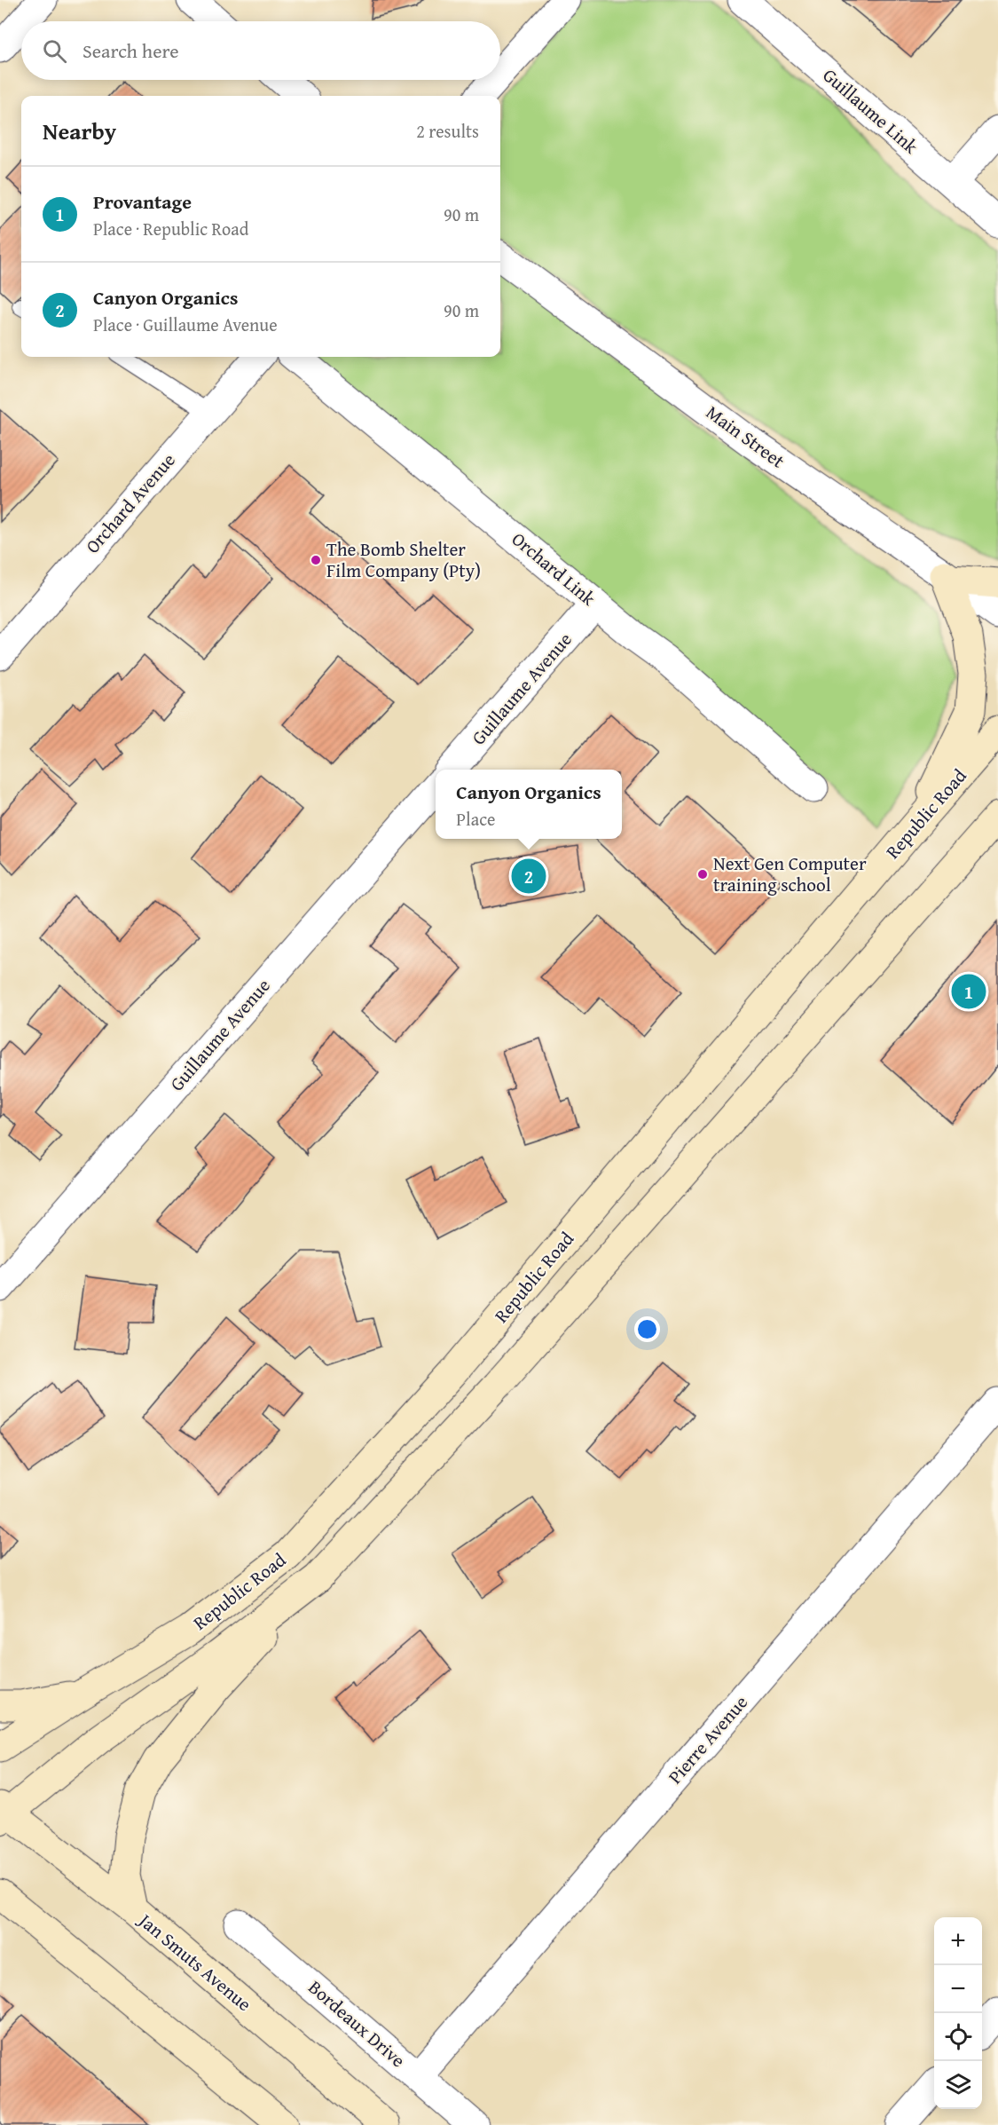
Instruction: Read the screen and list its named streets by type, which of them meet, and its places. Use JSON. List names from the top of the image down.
{
  "streets": {
    "main road": ["Republic Road", "Jan Smuts Avenue"],
    "street": [
      "Guillaume Link",
      "Main Street",
      "Orchard Avenue",
      "Orchard Link",
      "Guillaume Avenue",
      "Pierre Avenue",
      "Bordeaux Drive"
    ]
  },
  "crossings": [
    ["Orchard Link", "Guillaume Avenue"],
    ["Republic Road", "Jan Smuts Avenue"],
    ["Pierre Avenue", "Bordeaux Drive"]
  ],
  "places": ["The Bomb Shelter Film Company (Pty)", "Next Gen Computer training school"],
  "page": {
    "search": "Search here",
    "heading": ["Nearby", "2 results"],
    "list": [
      {
        "mark": "1",
        "name": "Provantage",
        "note": "Place · Republic Road",
        "value": "90 m"
      },
      {
        "mark": "2",
        "name": "Canyon Organics",
        "note": "Place · Guillaume Avenue",
        "value": "90 m"
      }
    ],
    "popup": ["Canyon Organics", "Place"],
    "pins": ["2", "1"],
    "map_buttons": ["+", "−"]
  }
}
